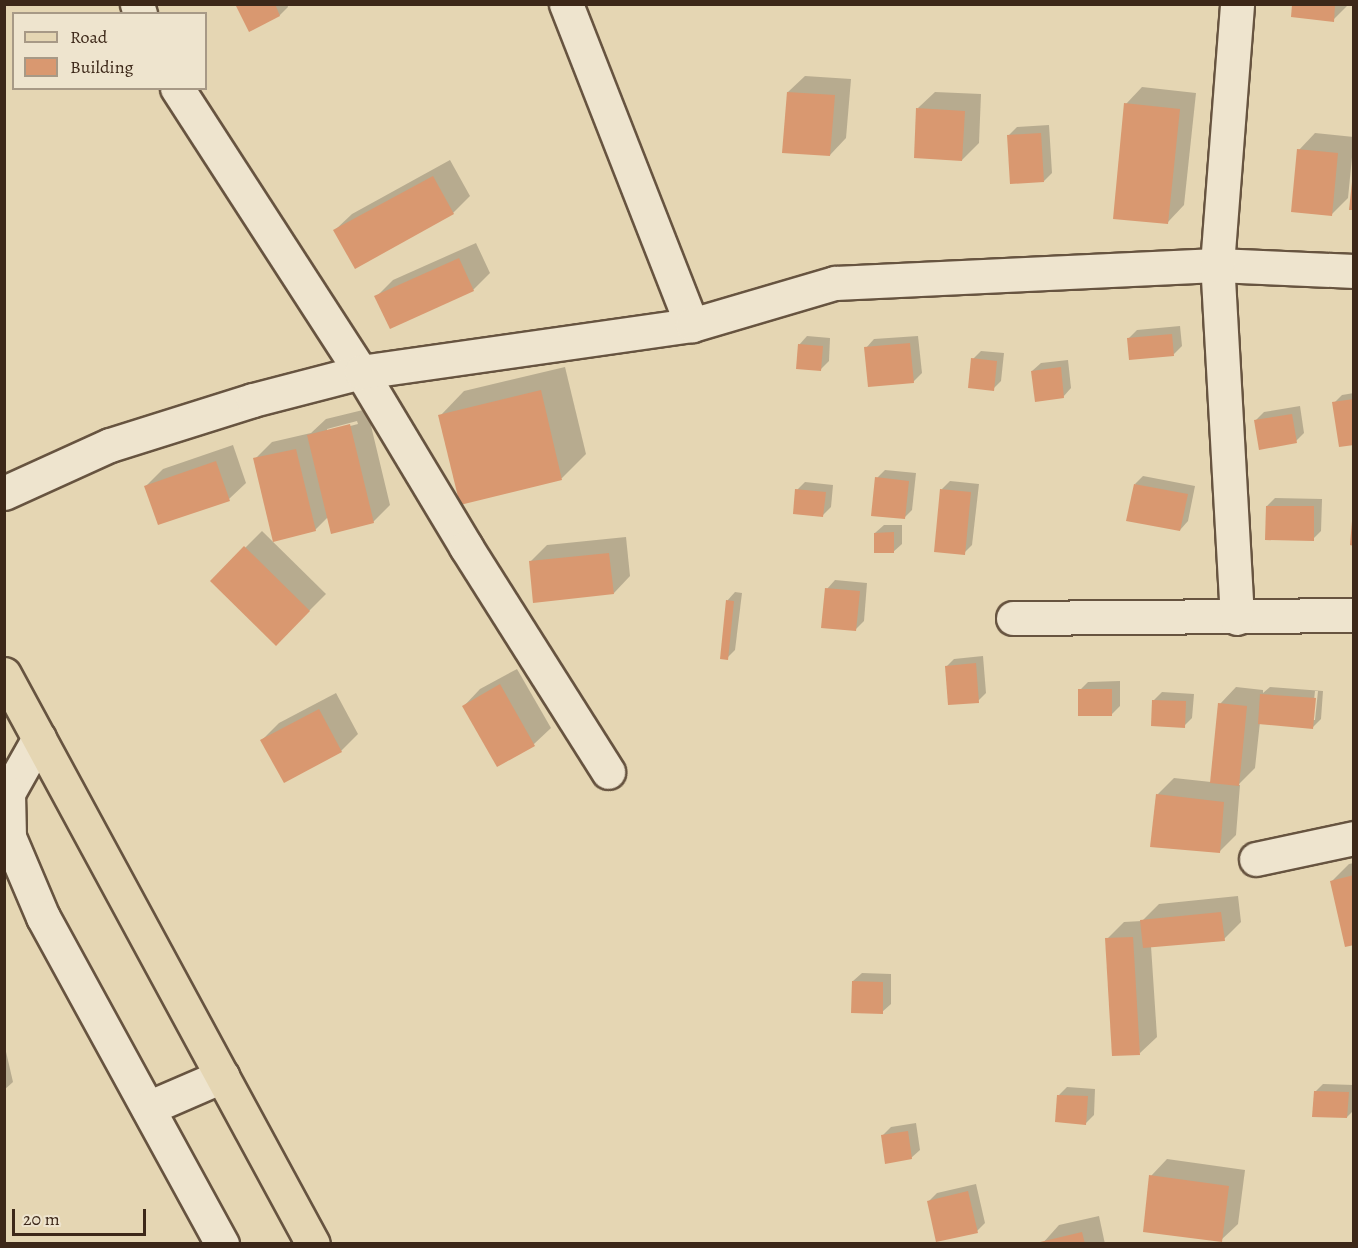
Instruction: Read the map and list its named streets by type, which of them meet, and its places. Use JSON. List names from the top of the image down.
{
  "legend": ["Road", "Building"],
  "scale_bar": "20 m"
}
